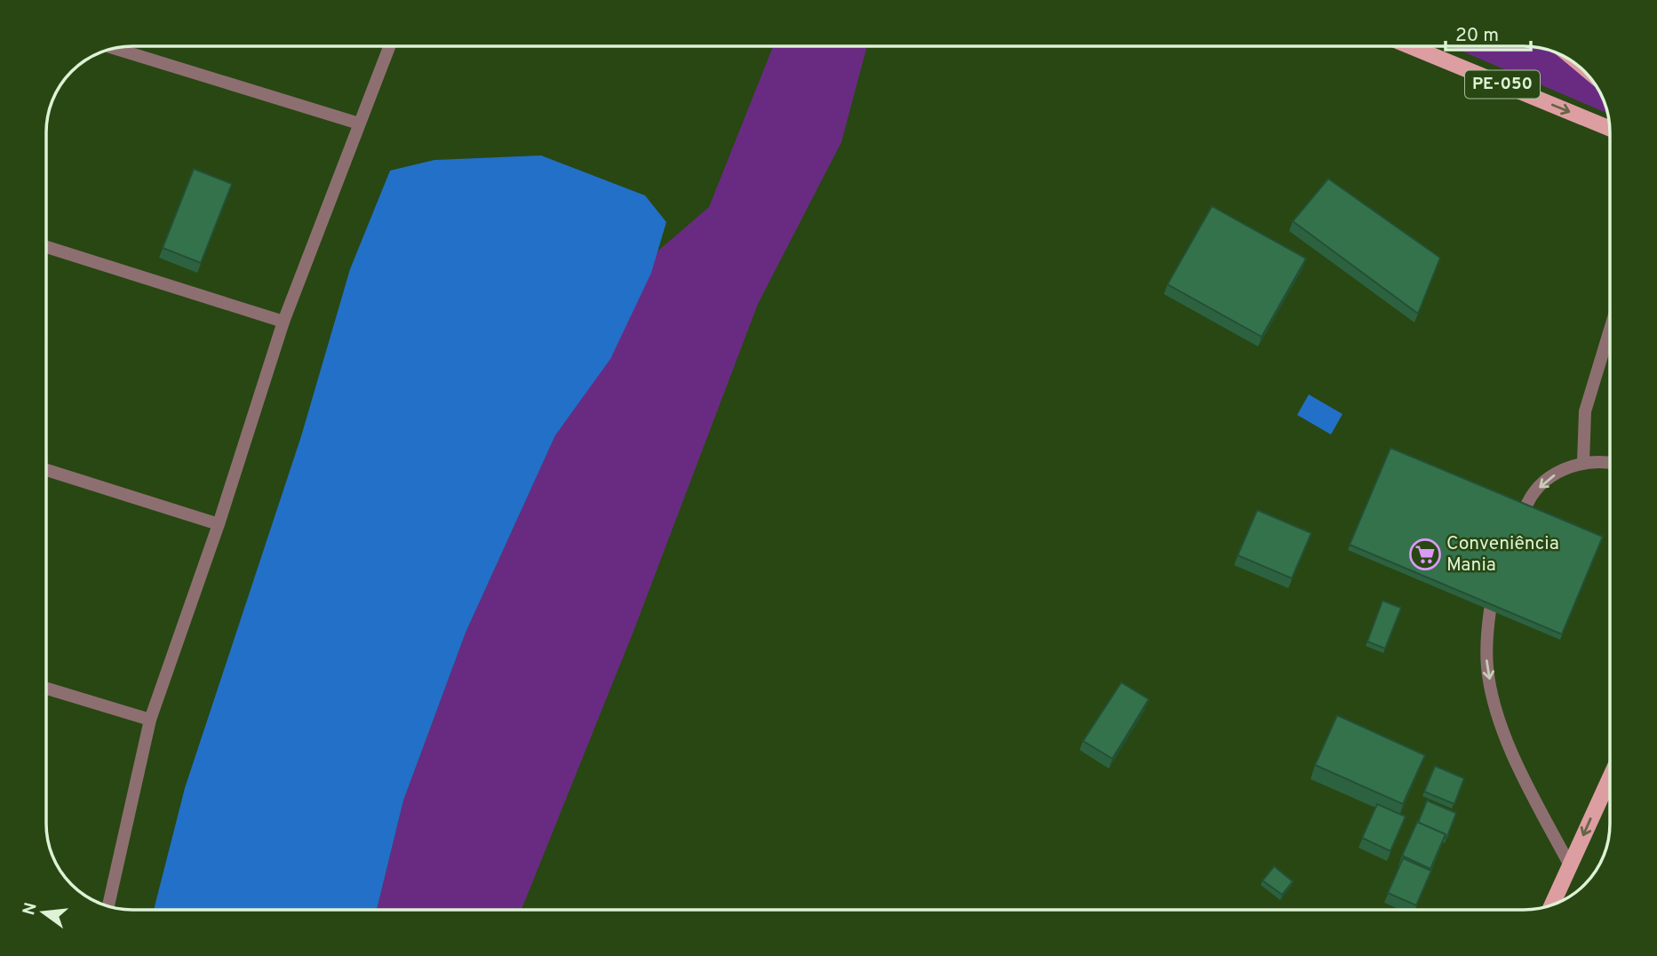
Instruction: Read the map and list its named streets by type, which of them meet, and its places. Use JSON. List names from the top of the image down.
{
  "streets": {
    "main road": ["PE-050"]
  },
  "places": {
    "supermarket": ["Conveniência Mania"]
  },
  "scale_bar": "20 m",
  "north": "left"
}
